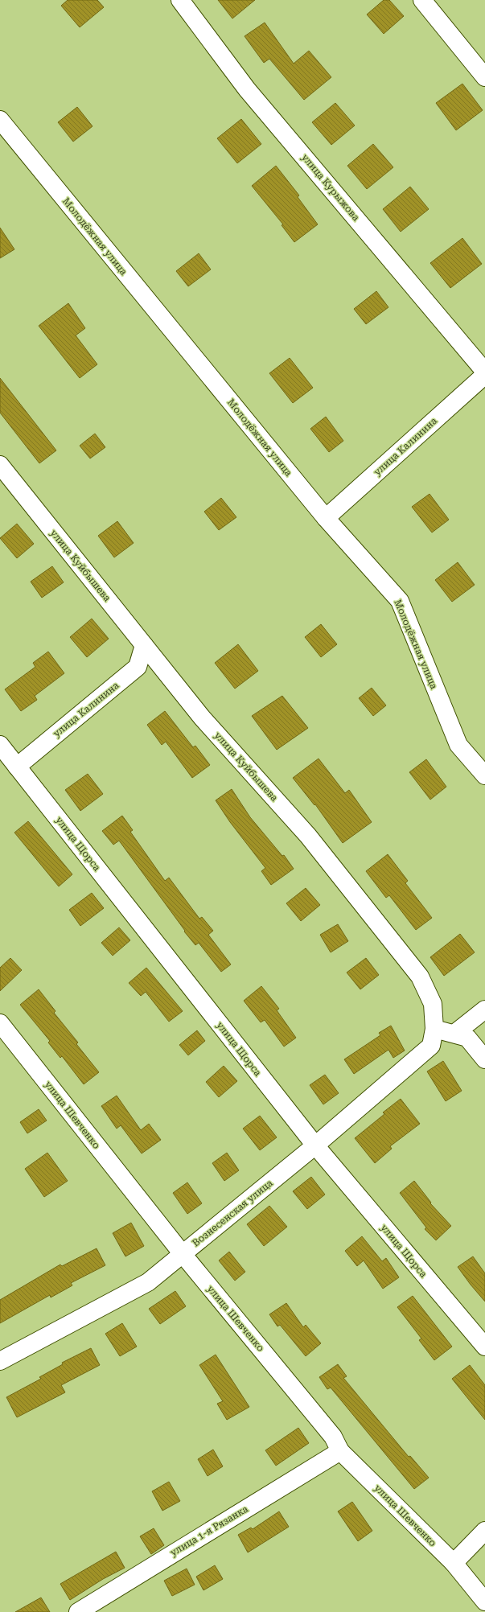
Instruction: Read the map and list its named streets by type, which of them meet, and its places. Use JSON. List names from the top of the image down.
{
  "streets": {
    "street": [
      "улица Курыжова",
      "Молодёжная улица",
      "улица Калинина",
      "улица Куйбышева",
      "улица Щорса",
      "улица Шевченко",
      "Вознесенская улица",
      "улица 1-я Рязанка"
    ]
  },
  "crossings": [
    ["Молодёжная улица", "улица Калинина"],
    ["улица Калинина", "улица Куйбышева"],
    ["улица Калинина", "улица Щорса"],
    ["улица Куйбышева", "Вознесенская улица"],
    ["улица Щорса", "Вознесенская улица"],
    ["улица Шевченко", "Вознесенская улица"],
    ["улица Шевченко", "улица 1-я Рязанка"]
  ]
}
